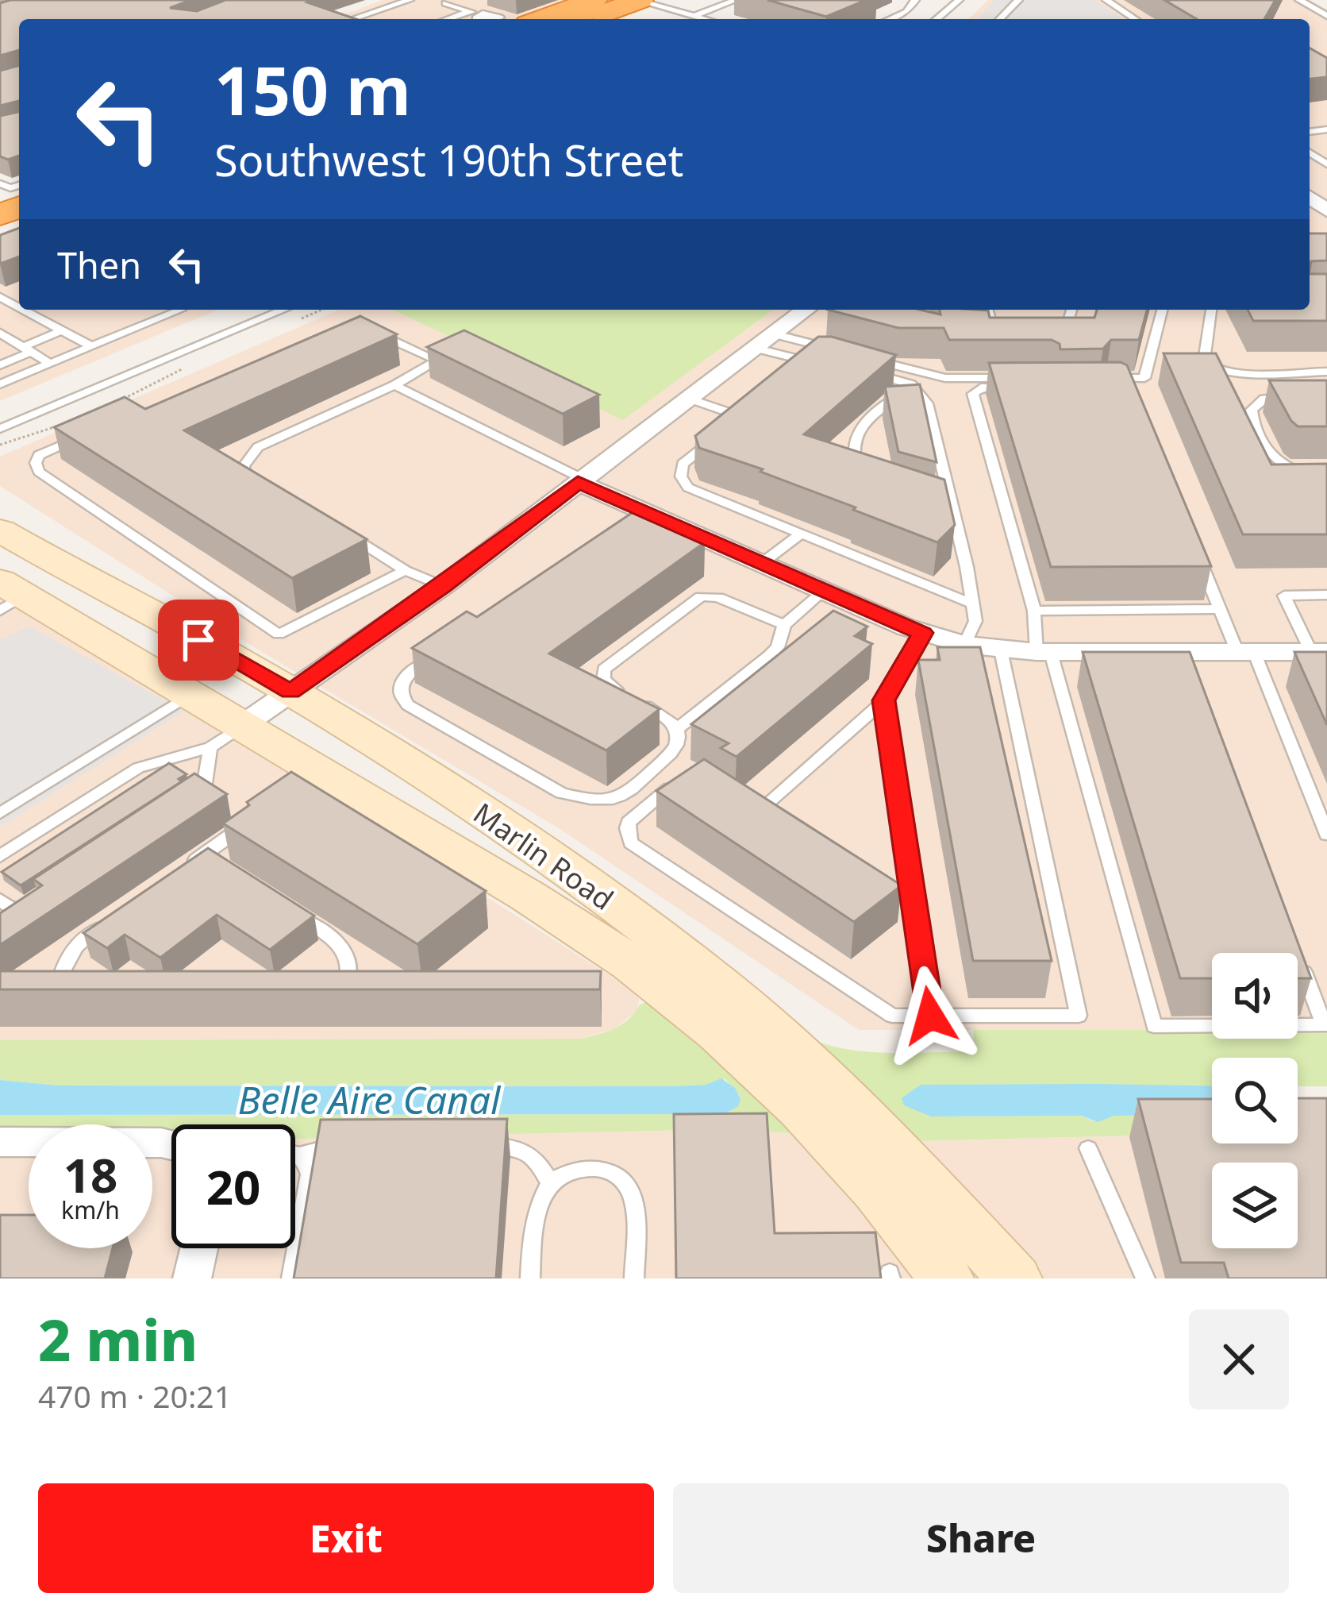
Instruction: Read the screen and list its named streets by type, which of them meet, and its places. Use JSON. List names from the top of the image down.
{
  "streets": {
    "street": ["Marlin Road"]
  },
  "water": ["Belle Aire Canal"],
  "page": {
    "turn": ["150 m", "Southwest 190th Street"],
    "then": "Then",
    "speed": "18 km/h",
    "limit": "20",
    "heading": ["2 min", "470 m · 20:21"],
    "buttons": ["Exit", "Share"]
  }
}
